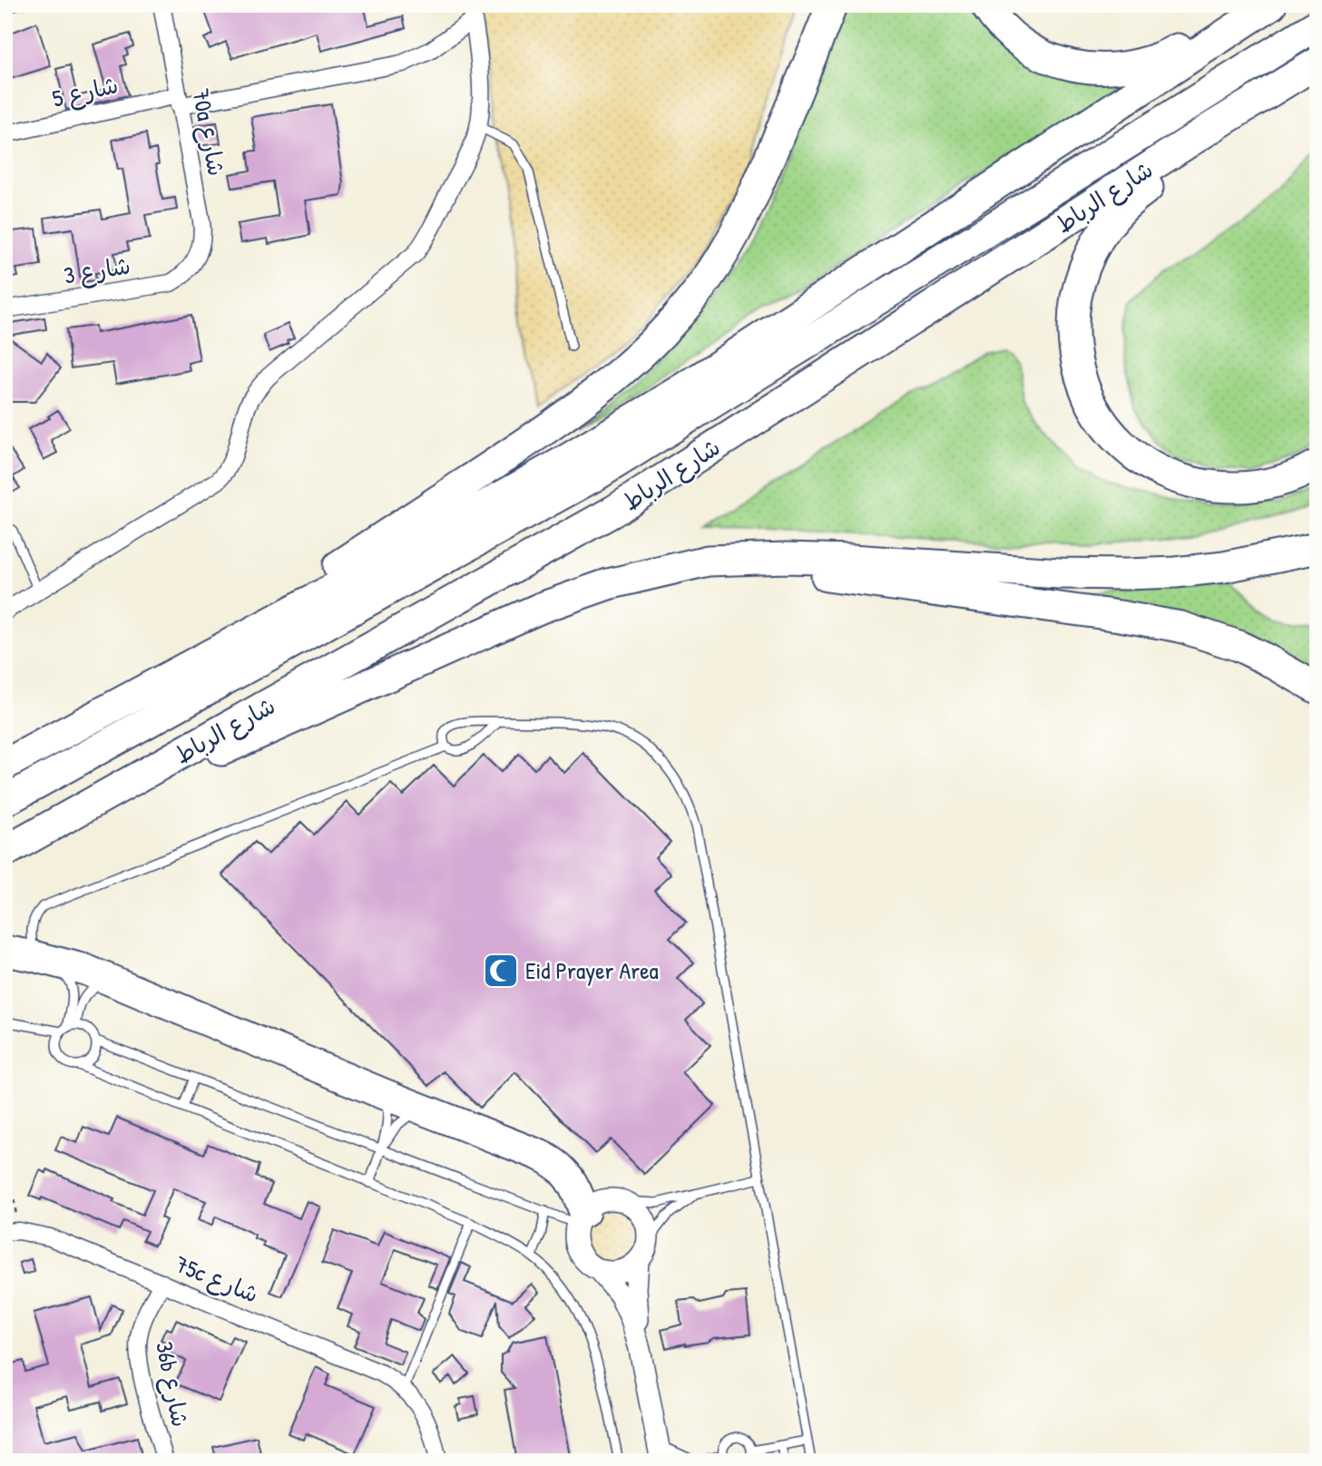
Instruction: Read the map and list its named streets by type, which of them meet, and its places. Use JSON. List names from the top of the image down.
{
  "streets": {
    "highway": ["شارع الرباط"],
    "street": [
      "شارع 5",
      "70a شارع",
      "شارع 3",
      "75c شارع",
      "36b شارع"
    ]
  },
  "crossings": [
    ["شارع 5", "70a شارع"],
    ["70a شارع", "شارع 3"],
    ["75c شارع", "36b شارع"]
  ],
  "places": {
    "mosque": ["Eid Prayer Area"]
  }
}
